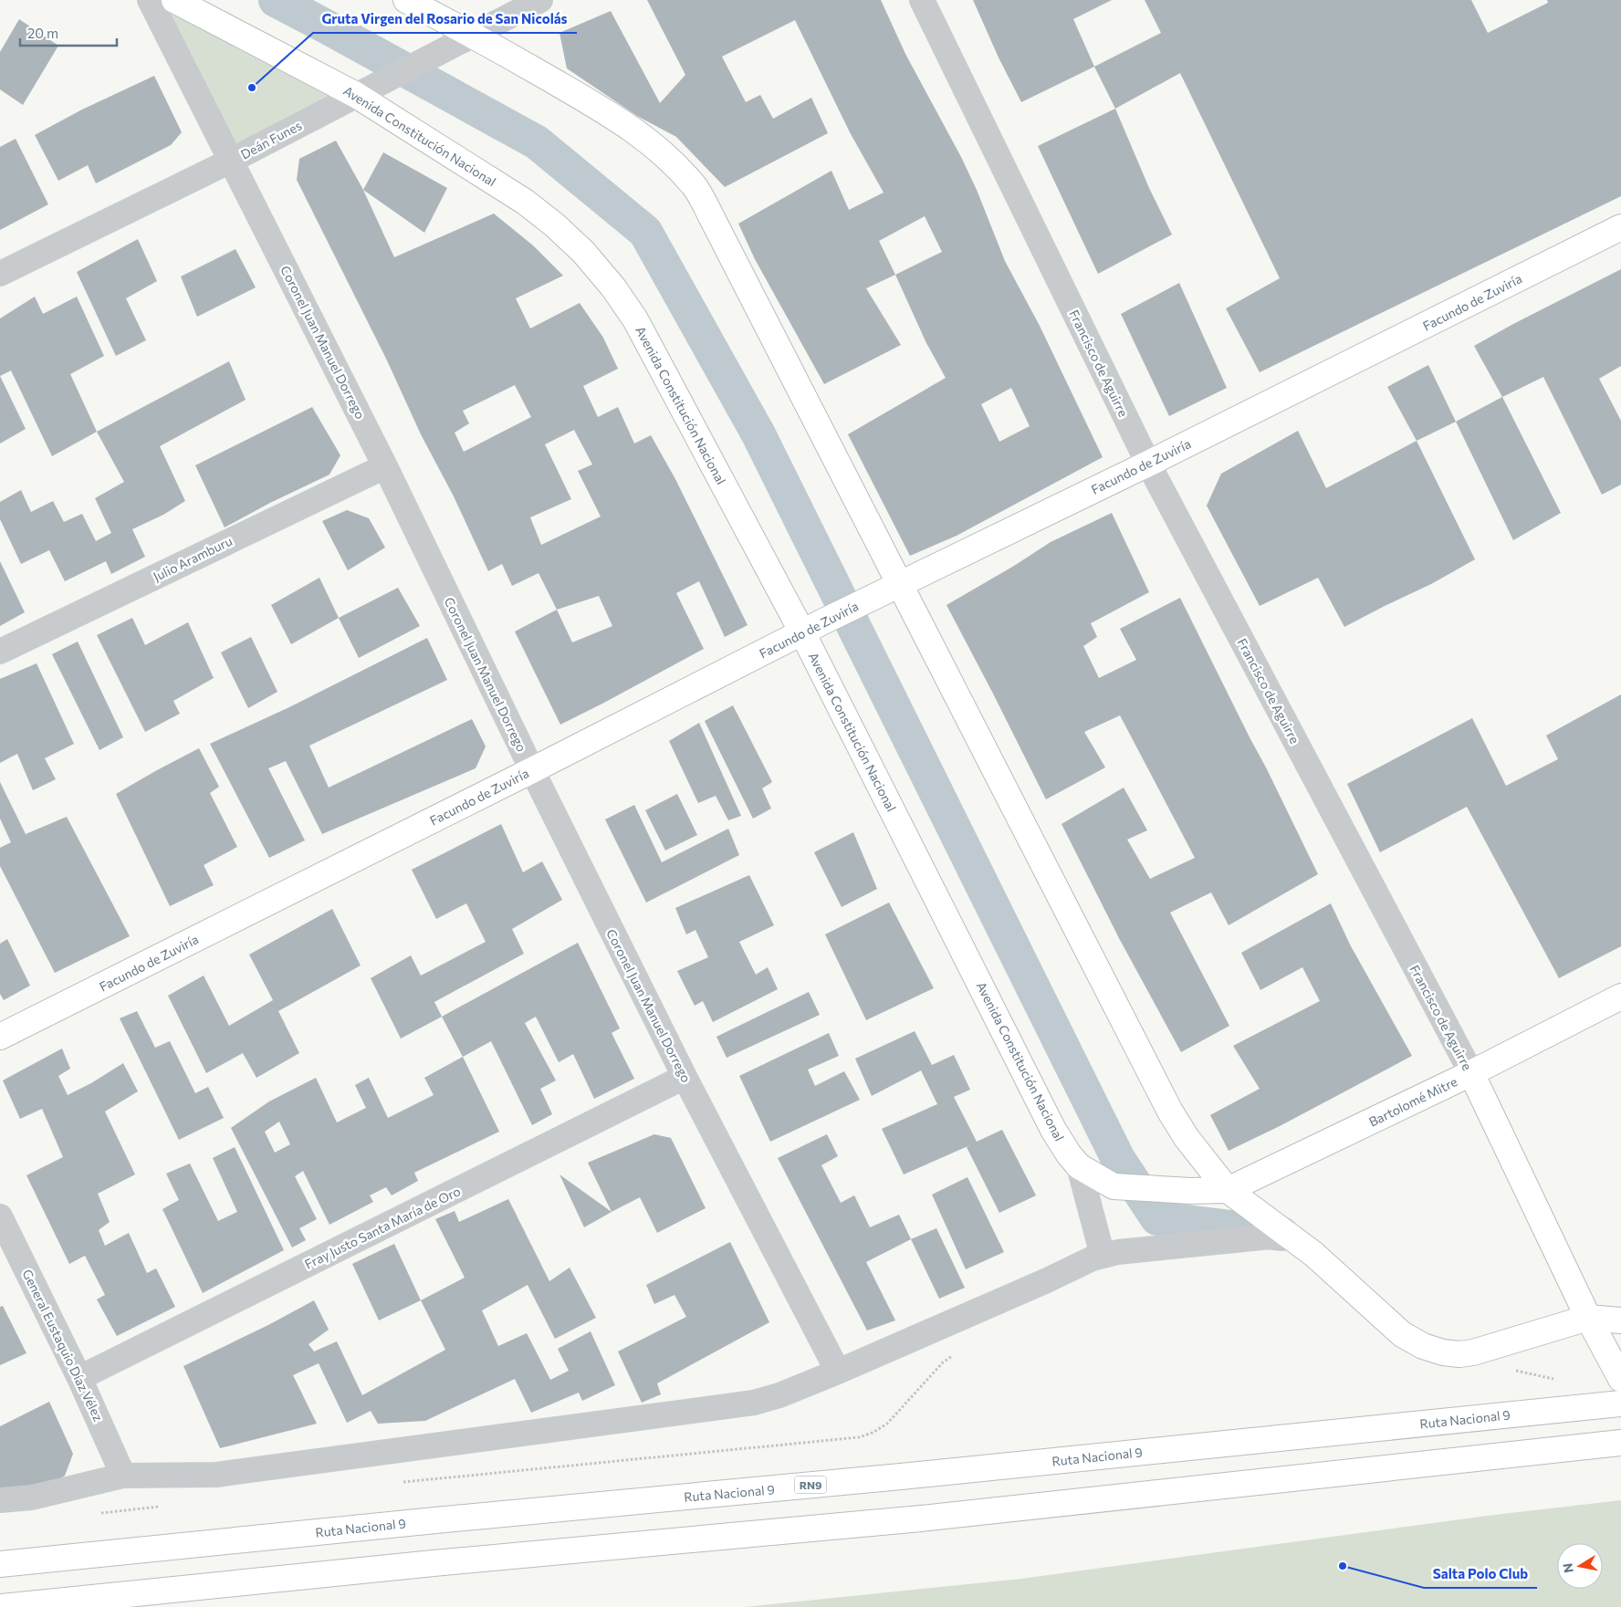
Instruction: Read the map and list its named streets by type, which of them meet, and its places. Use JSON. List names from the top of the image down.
{
  "streets": {
    "main road": [
      "Avenida Constitución Nacional",
      "Facundo de Zuviría",
      "Francisco de Aguirre",
      "Bartolomé Mitre",
      "Ruta Nacional 9",
      "RN9"
    ],
    "street": [
      "Deán Funes",
      "Coronel Juan Manuel Dorrego",
      "Julio Aramburu",
      "Fray Justo Santa María de Oro",
      "General Eustaquio Díaz Vélez"
    ]
  },
  "crossings": [
    ["Avenida Constitución Nacional", "Deán Funes"],
    ["Avenida Constitución Nacional", "Facundo de Zuviría"],
    ["Avenida Constitución Nacional", "Bartolomé Mitre"],
    ["Deán Funes", "Coronel Juan Manuel Dorrego"],
    ["Facundo de Zuviría", "Coronel Juan Manuel Dorrego"],
    ["Facundo de Zuviría", "Francisco de Aguirre"],
    ["Coronel Juan Manuel Dorrego", "Julio Aramburu"],
    ["Coronel Juan Manuel Dorrego", "Fray Justo Santa María de Oro"],
    ["Francisco de Aguirre", "Bartolomé Mitre"],
    ["Fray Justo Santa María de Oro", "General Eustaquio Díaz Vélez"]
  ],
  "places": ["Gruta Virgen del Rosario de San Nicolás", "Salta Polo Club"],
  "scale_bar": "20 m",
  "north": "left"
}
